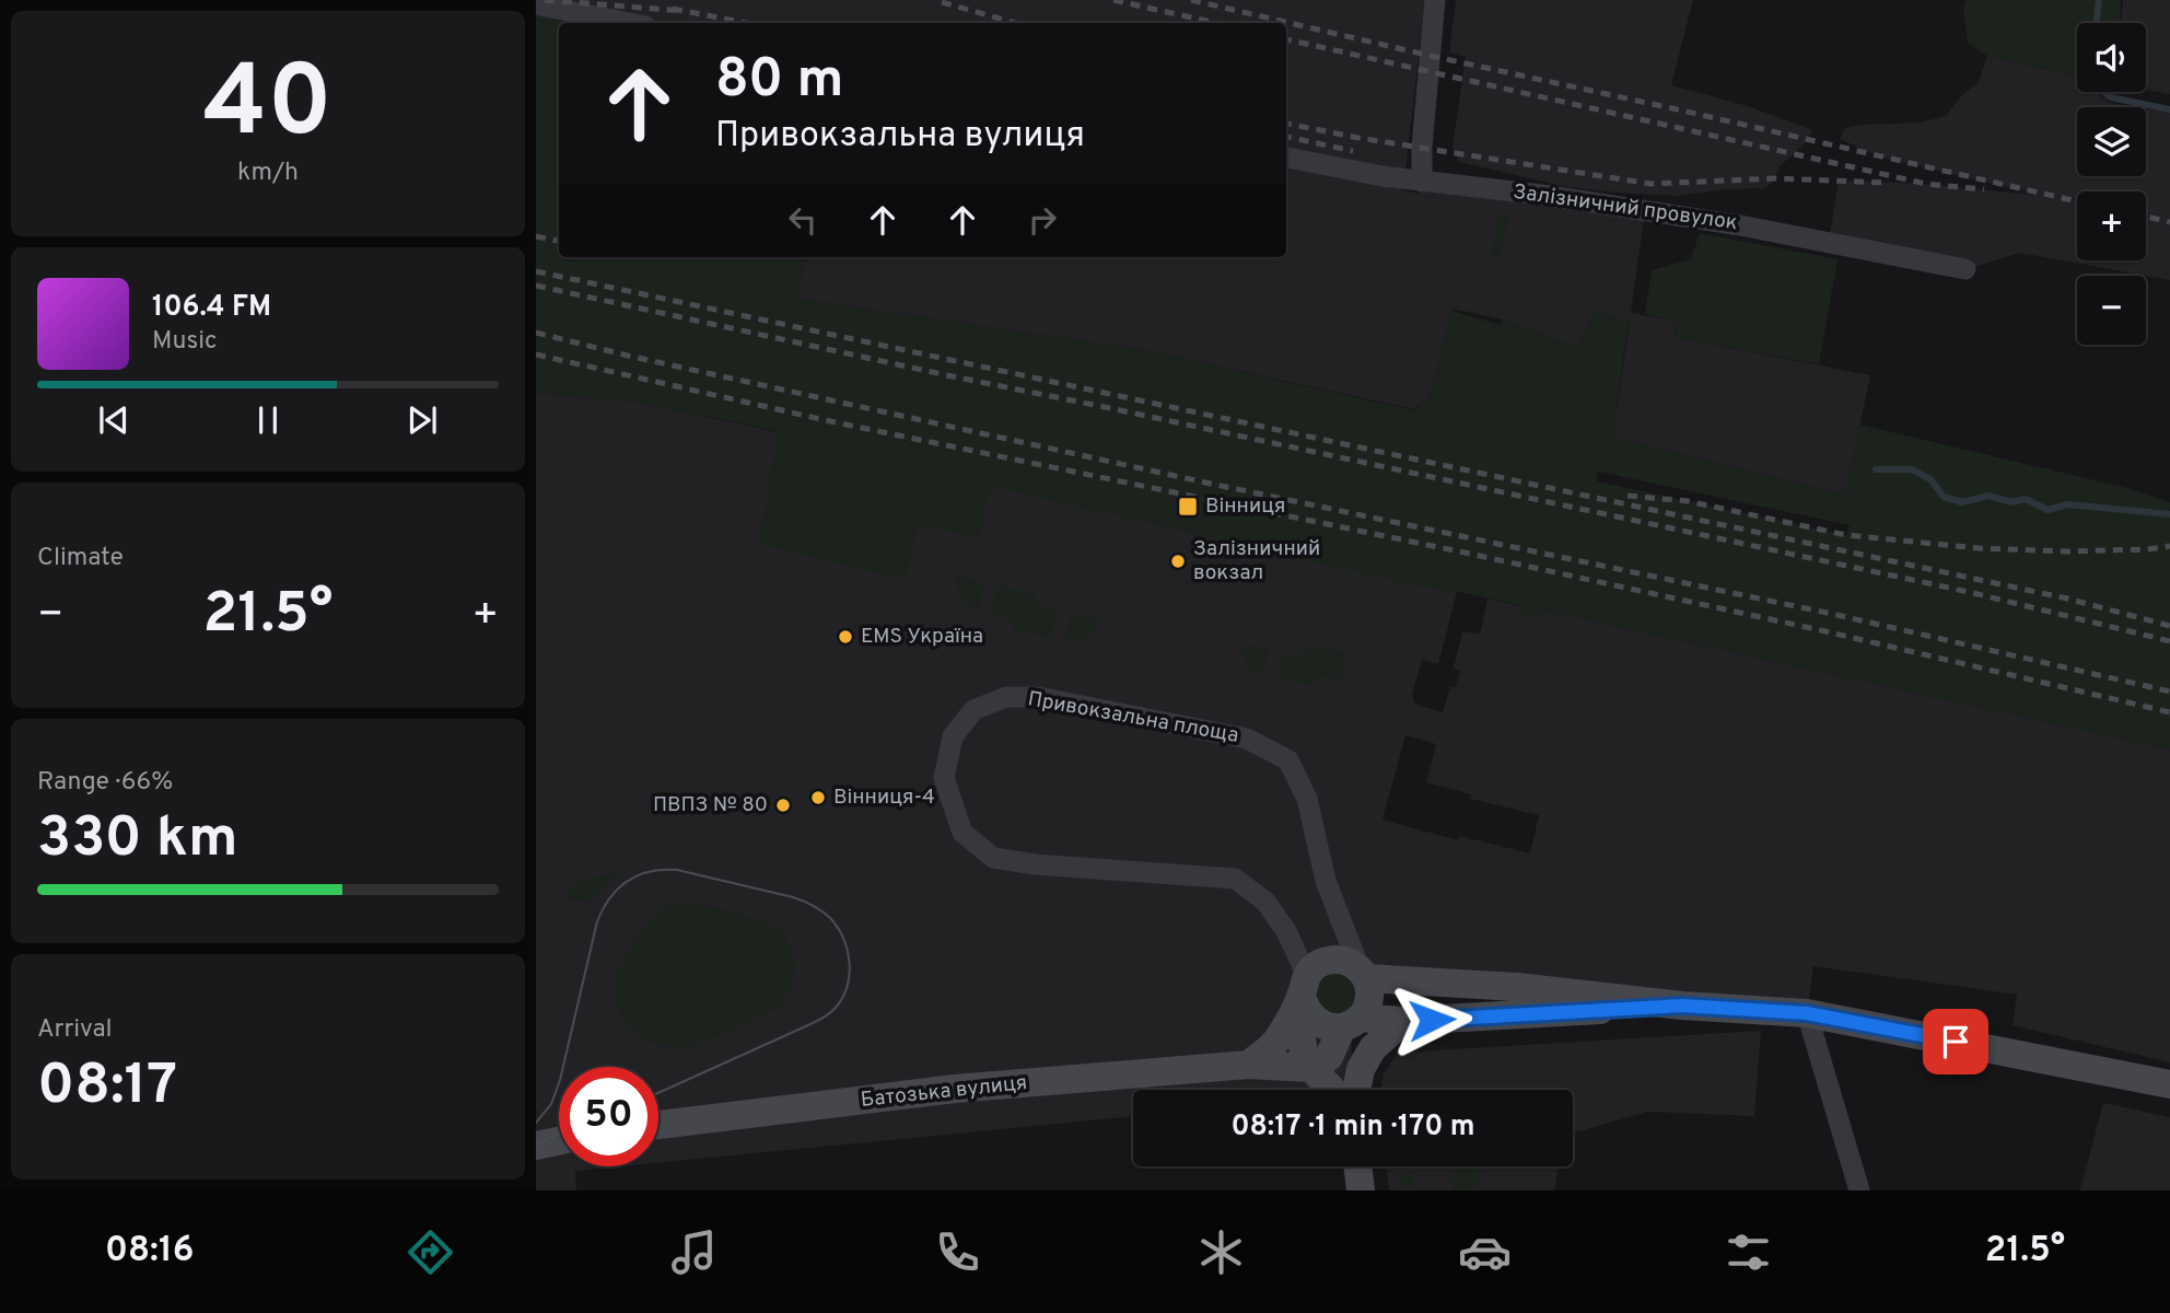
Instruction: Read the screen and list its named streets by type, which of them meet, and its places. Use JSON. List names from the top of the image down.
{
  "streets": {
    "main road": ["Батозька вулиця"],
    "street": ["Залізничний провулок", "Привокзальна площа"]
  },
  "places": {
    "transit": ["Вінниця"],
    "other": [
      "Залізничний вокзал",
      "EMS Україна",
      "Вінниця-4",
      "ПВПЗ № 80"
    ]
  },
  "page": {
    "tile": [
      ["40", "km/h"],
      "Climate",
      ["Range · 66%", "330 km"],
      ["Arrival", "08:17"]
    ],
    "map_buttons": ["+", "−"],
    "turn": ["80 m", "Привокзальна вулиця"],
    "song": ["106.4 FM", "Music"],
    "heat": ["−", "21.5°", "+"],
    "limit": "50",
    "trip": "08:17 · 1 min · 170 m",
    "tabs": ["08:16", "21.5°"]
  }
}
